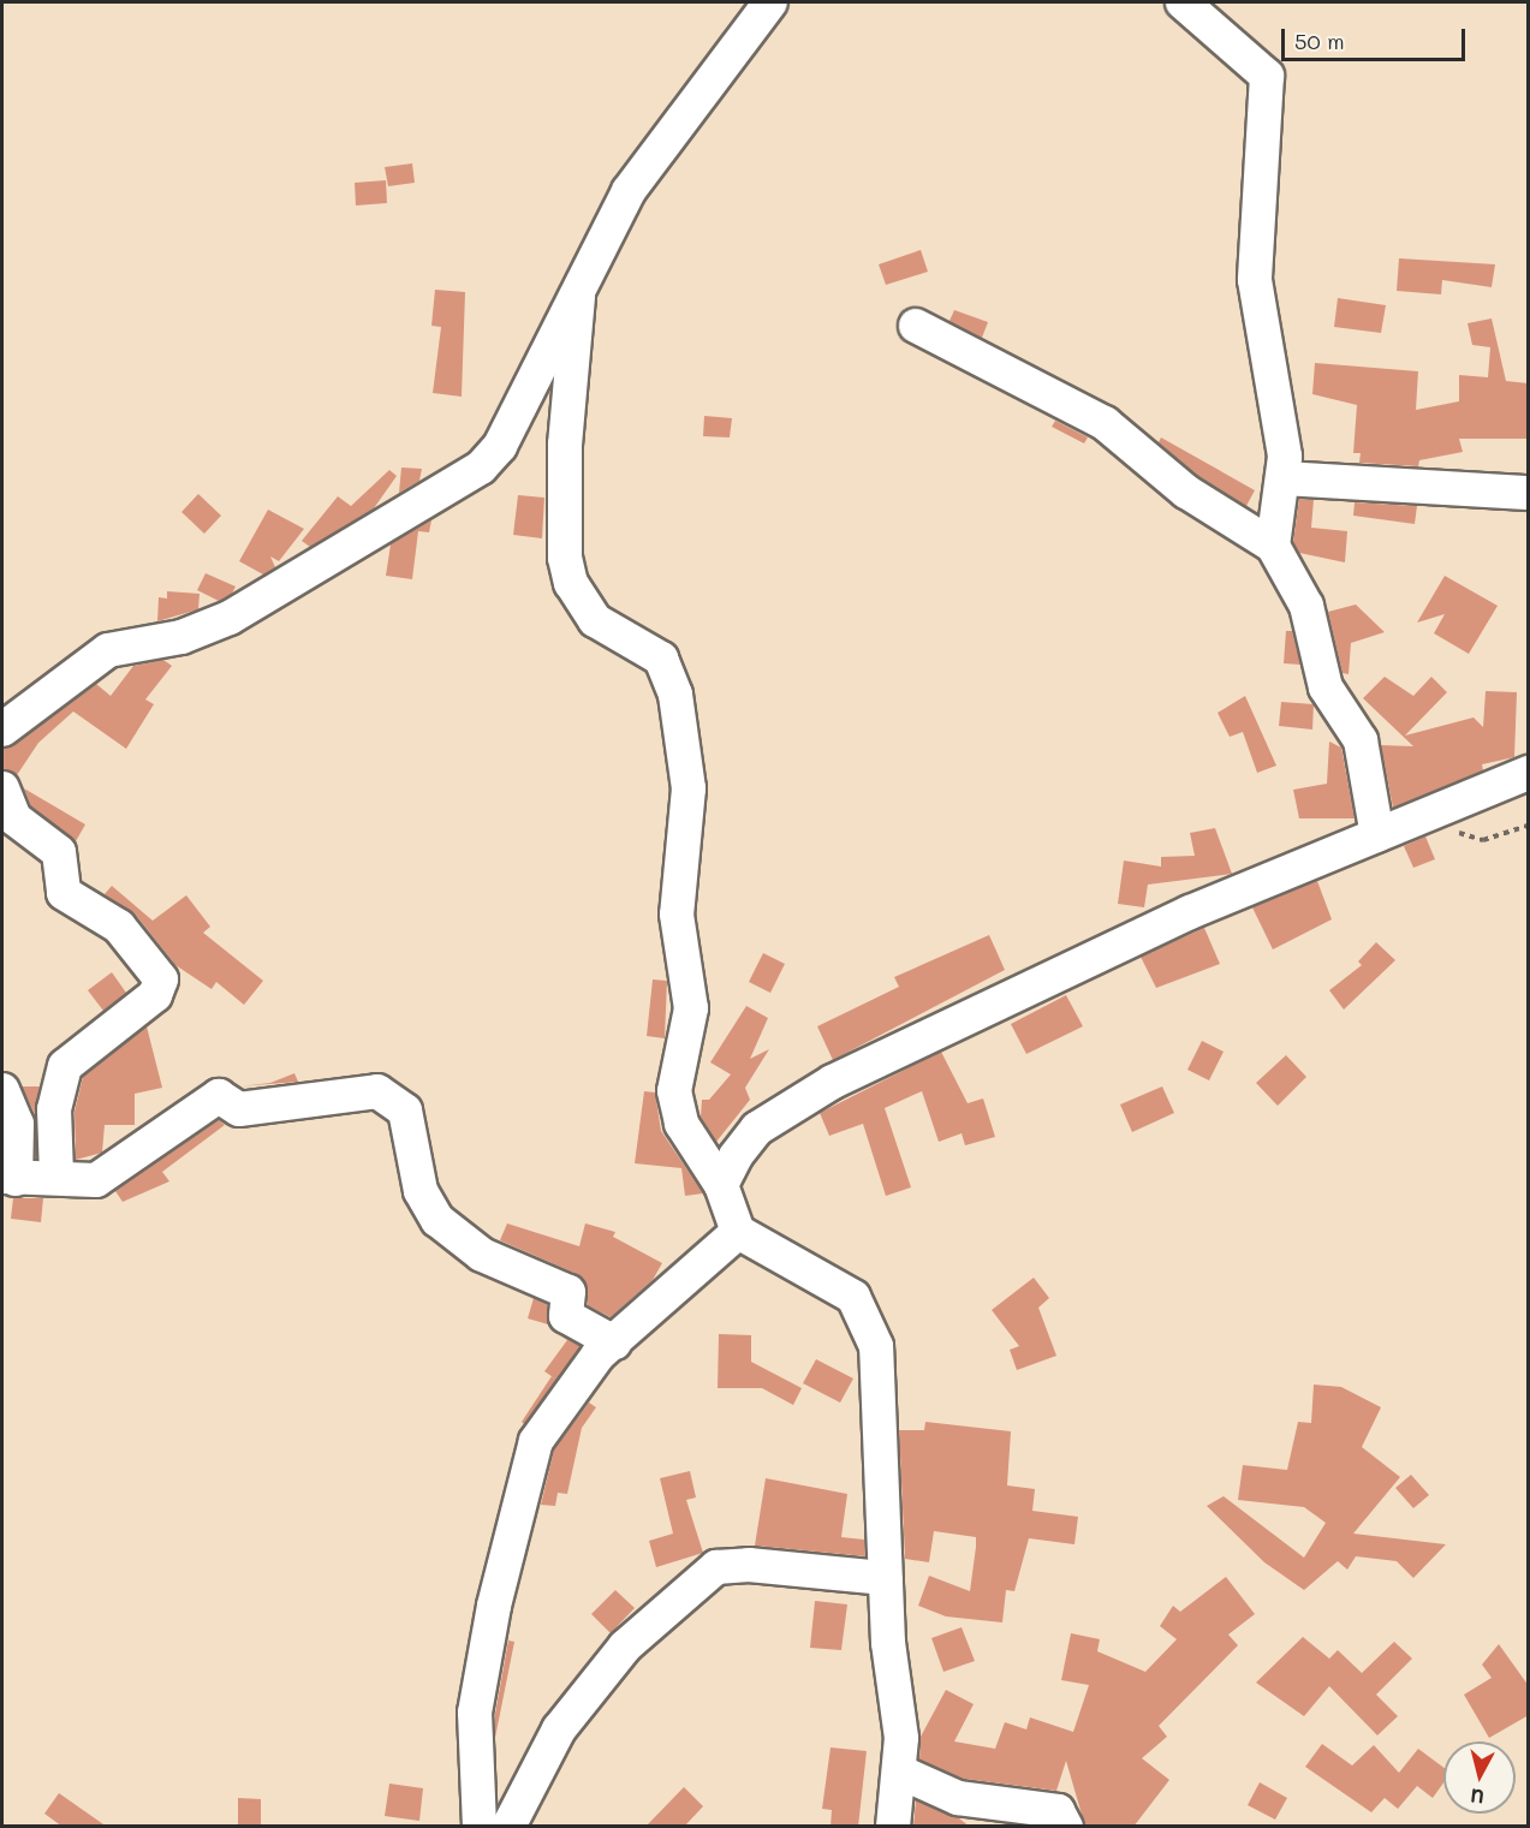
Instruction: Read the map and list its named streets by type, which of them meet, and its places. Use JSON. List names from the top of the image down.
{
  "scale_bar": "50 m",
  "north": "bottom"
}
